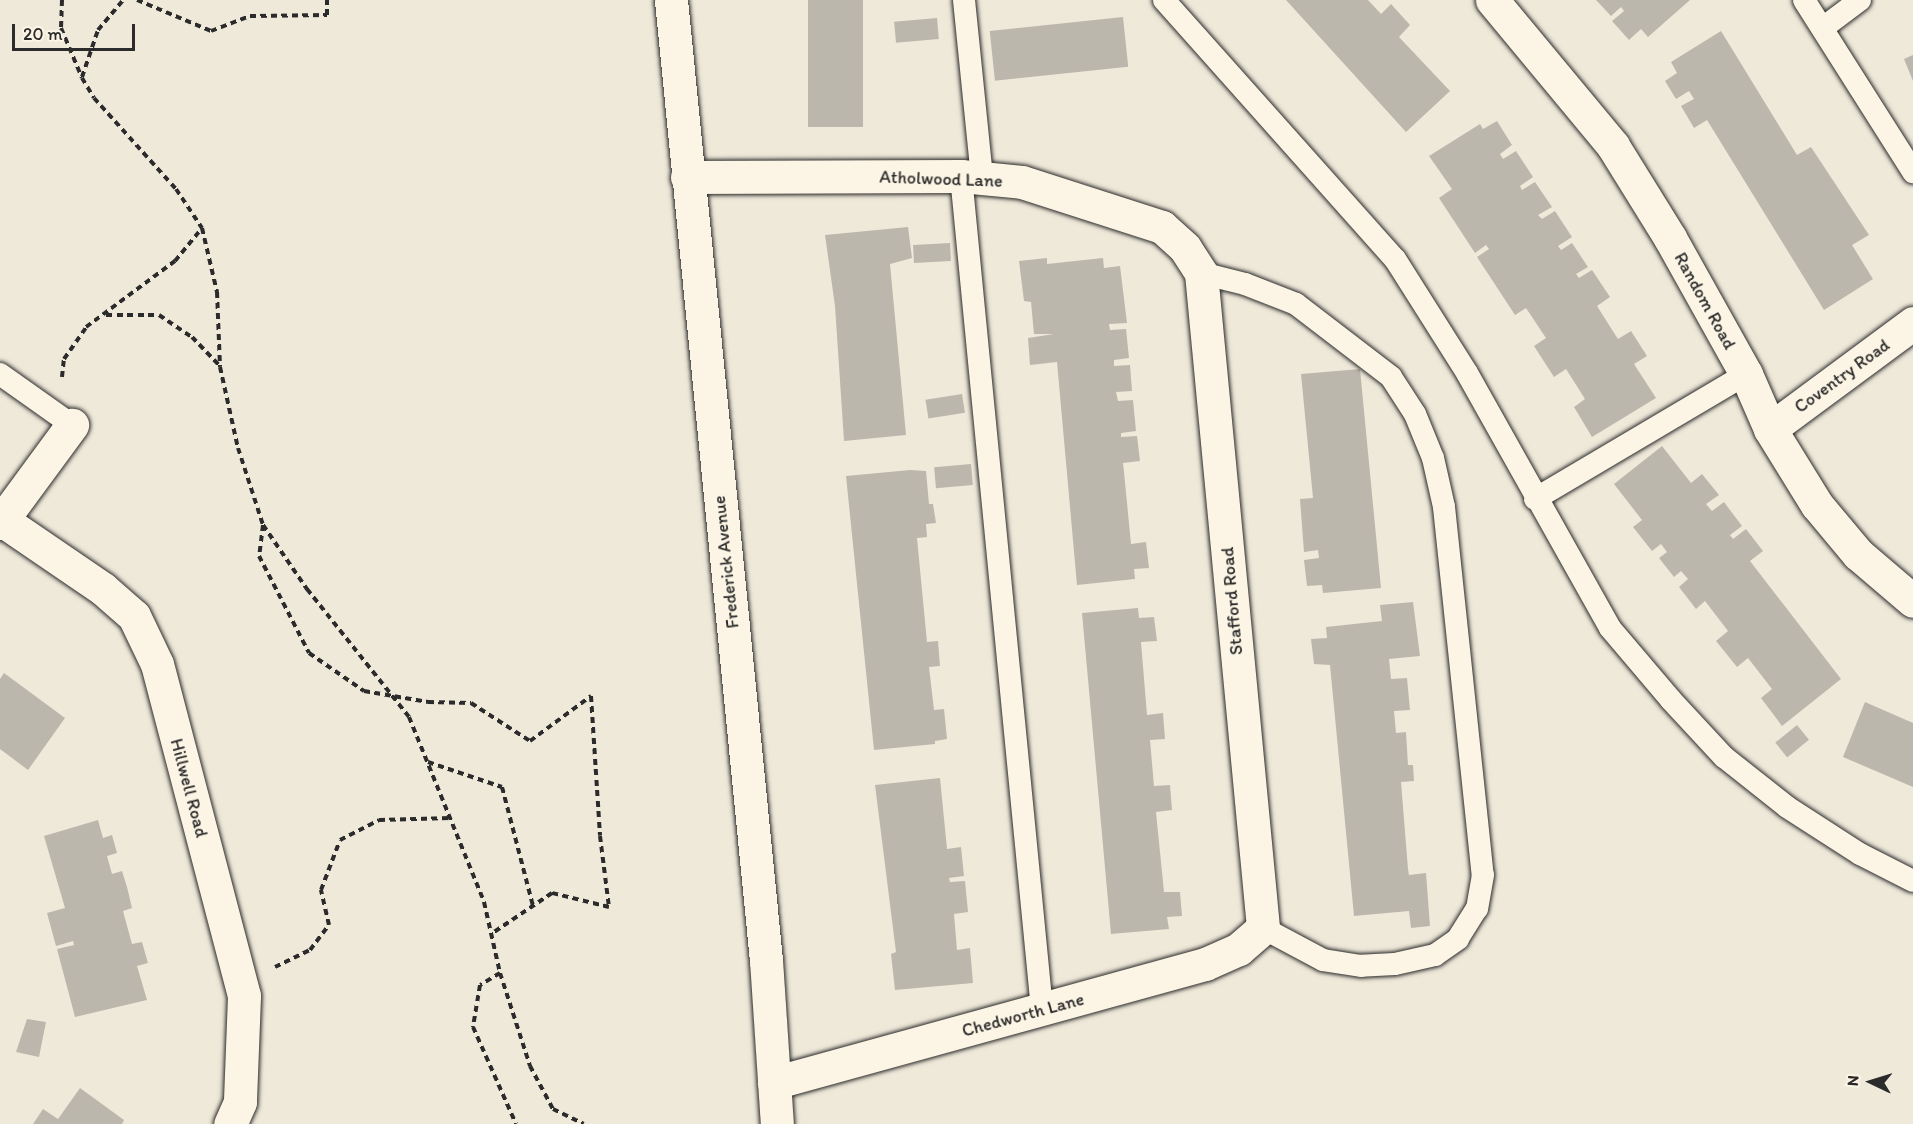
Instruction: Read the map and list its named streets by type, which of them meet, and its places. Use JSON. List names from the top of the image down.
{
  "streets": {
    "street": [
      "Atholwood Lane",
      "Random Road",
      "Coventry Road",
      "Frederick Avenue",
      "Stafford Road",
      "Hillwell Road",
      "Chedworth Lane"
    ]
  },
  "crossings": [
    ["Atholwood Lane", "Frederick Avenue"],
    ["Atholwood Lane", "Stafford Road"],
    ["Random Road", "Coventry Road"],
    ["Frederick Avenue", "Chedworth Lane"],
    ["Stafford Road", "Chedworth Lane"]
  ],
  "scale_bar": "20 m",
  "north": "left"
}
